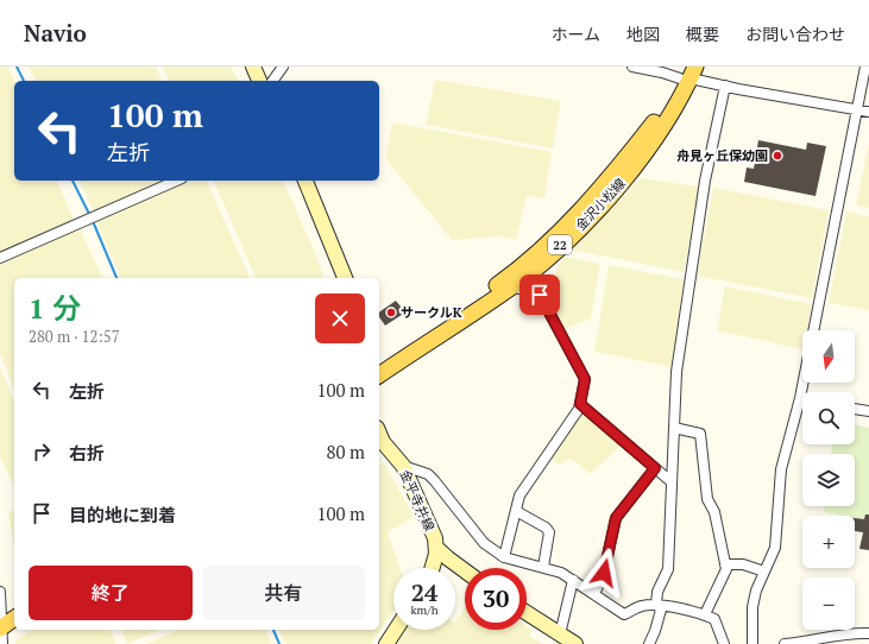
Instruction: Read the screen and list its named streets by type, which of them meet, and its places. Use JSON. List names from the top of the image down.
{
  "streets": {
    "main road": ["金沢小松線", "22", "金平寺井線"]
  },
  "places": ["舟見ヶ丘保幼園", "サークルK"],
  "north": "bottom",
  "page": {
    "header": "Navio",
    "nav": [
      "ホーム",
      "地図",
      "概要",
      "お問い合わせ"
    ],
    "turn": ["100 m", "左折"],
    "heading": ["1 分", "280 m · 12:57"],
    "map_buttons": ["+", "−"],
    "list": [
      {
        "name": "左折",
        "value": "100 m"
      },
      {
        "name": "右折",
        "value": "80 m"
      },
      {
        "name": "目的地に到着",
        "value": "100 m"
      }
    ],
    "buttons": ["終了", "共有"],
    "speed": "24 km/h",
    "limit": "30"
  }
}
